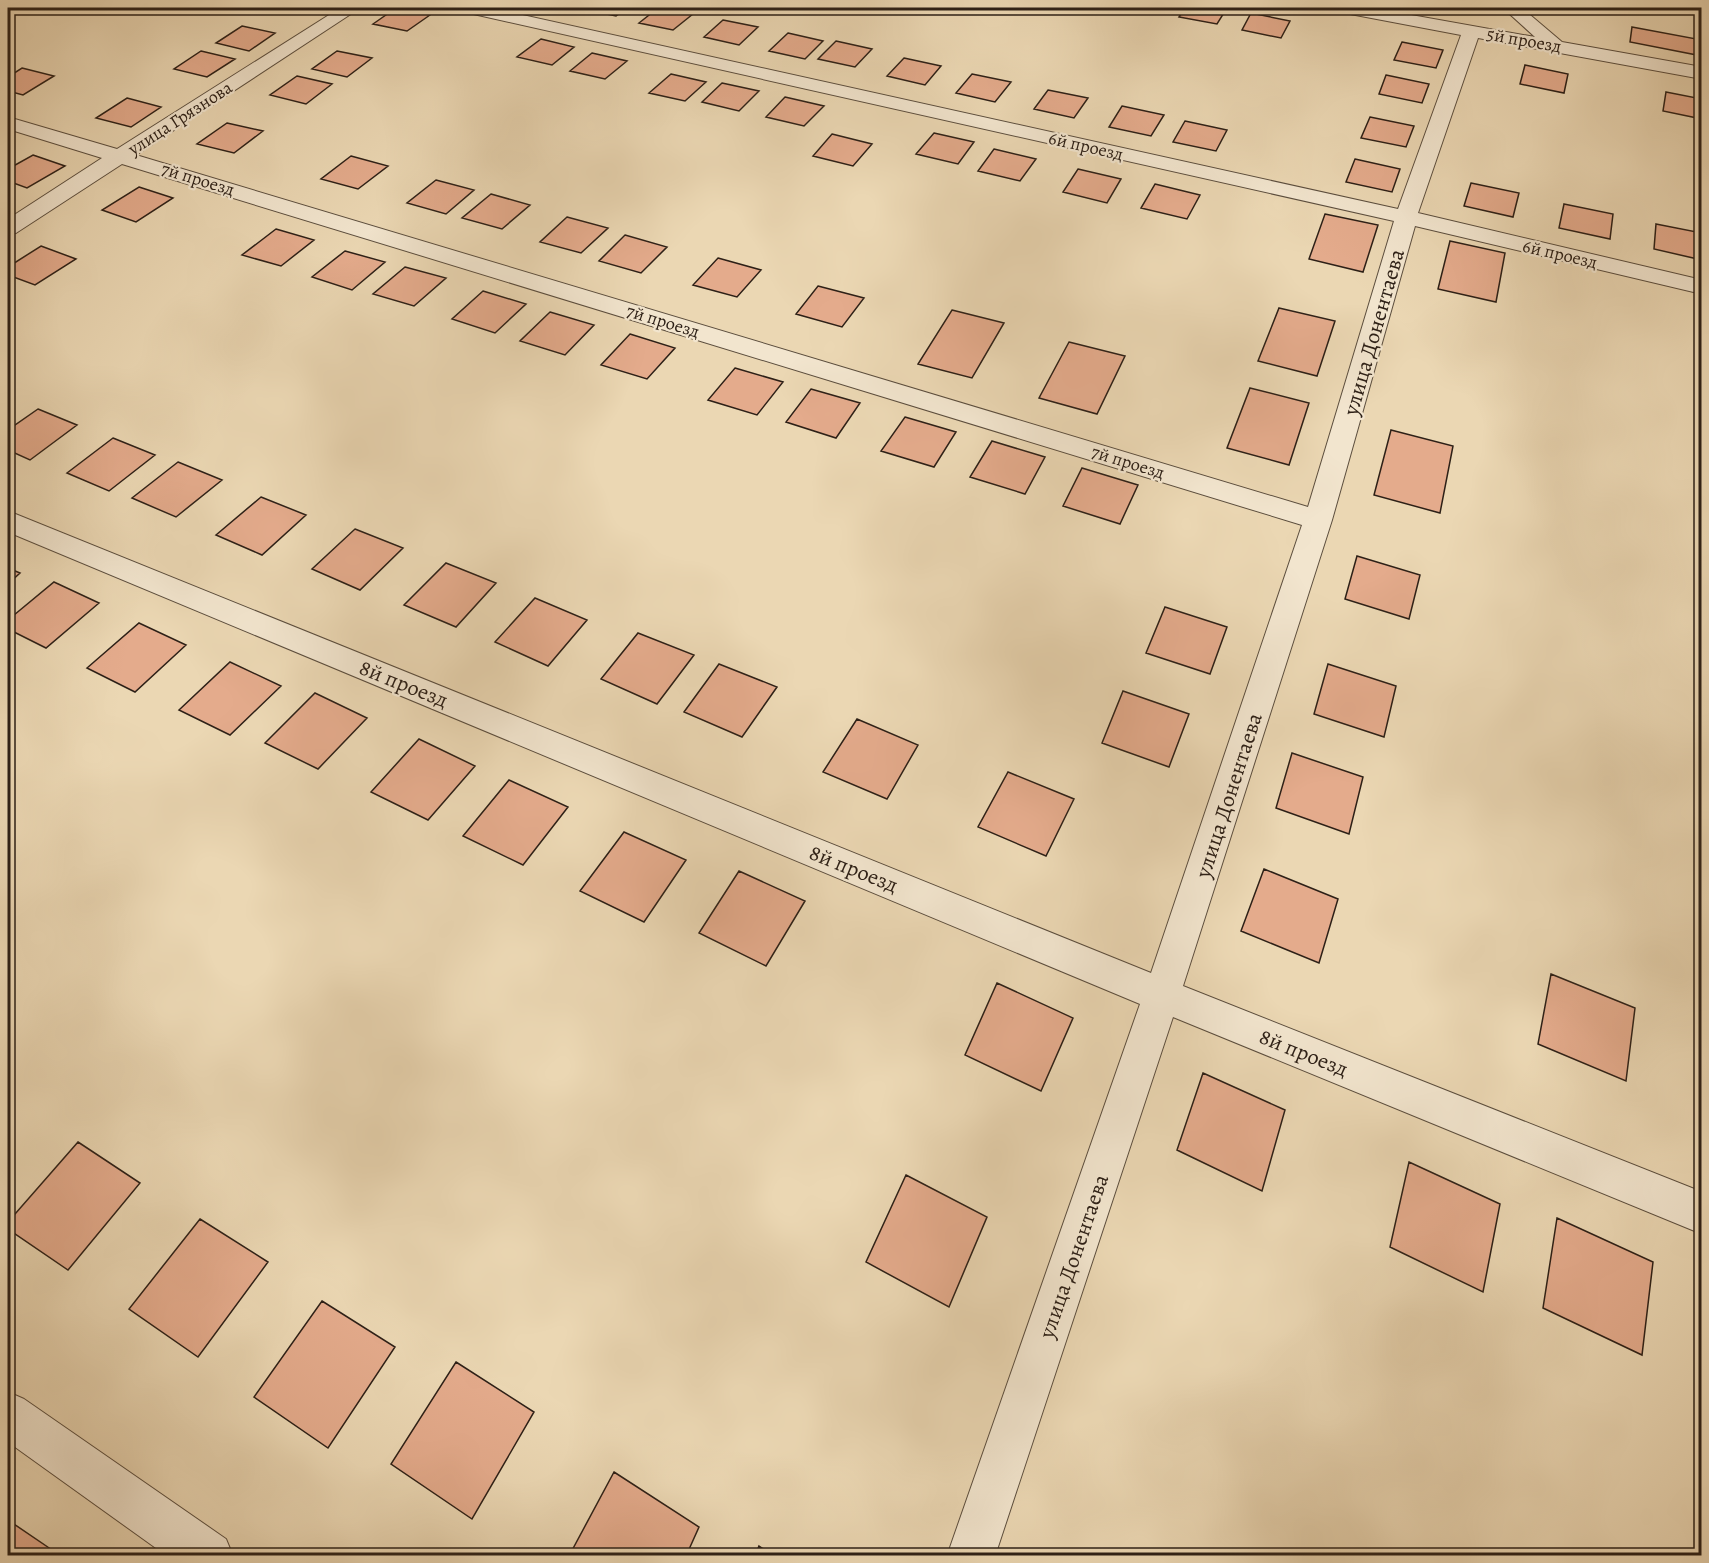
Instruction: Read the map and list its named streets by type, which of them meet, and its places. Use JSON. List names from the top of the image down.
{
  "streets": {
    "street": [
      "5й проезд",
      "улица Грязнова",
      "6й проезд",
      "7й проезд",
      "улица Донентаева",
      "8й проезд"
    ]
  },
  "crossings": [
    ["5й проезд", "улица Донентаева"],
    ["улица Грязнова", "7й проезд"],
    ["6й проезд", "улица Донентаева"],
    ["7й проезд", "улица Донентаева"],
    ["улица Донентаева", "8й проезд"]
  ]
}
